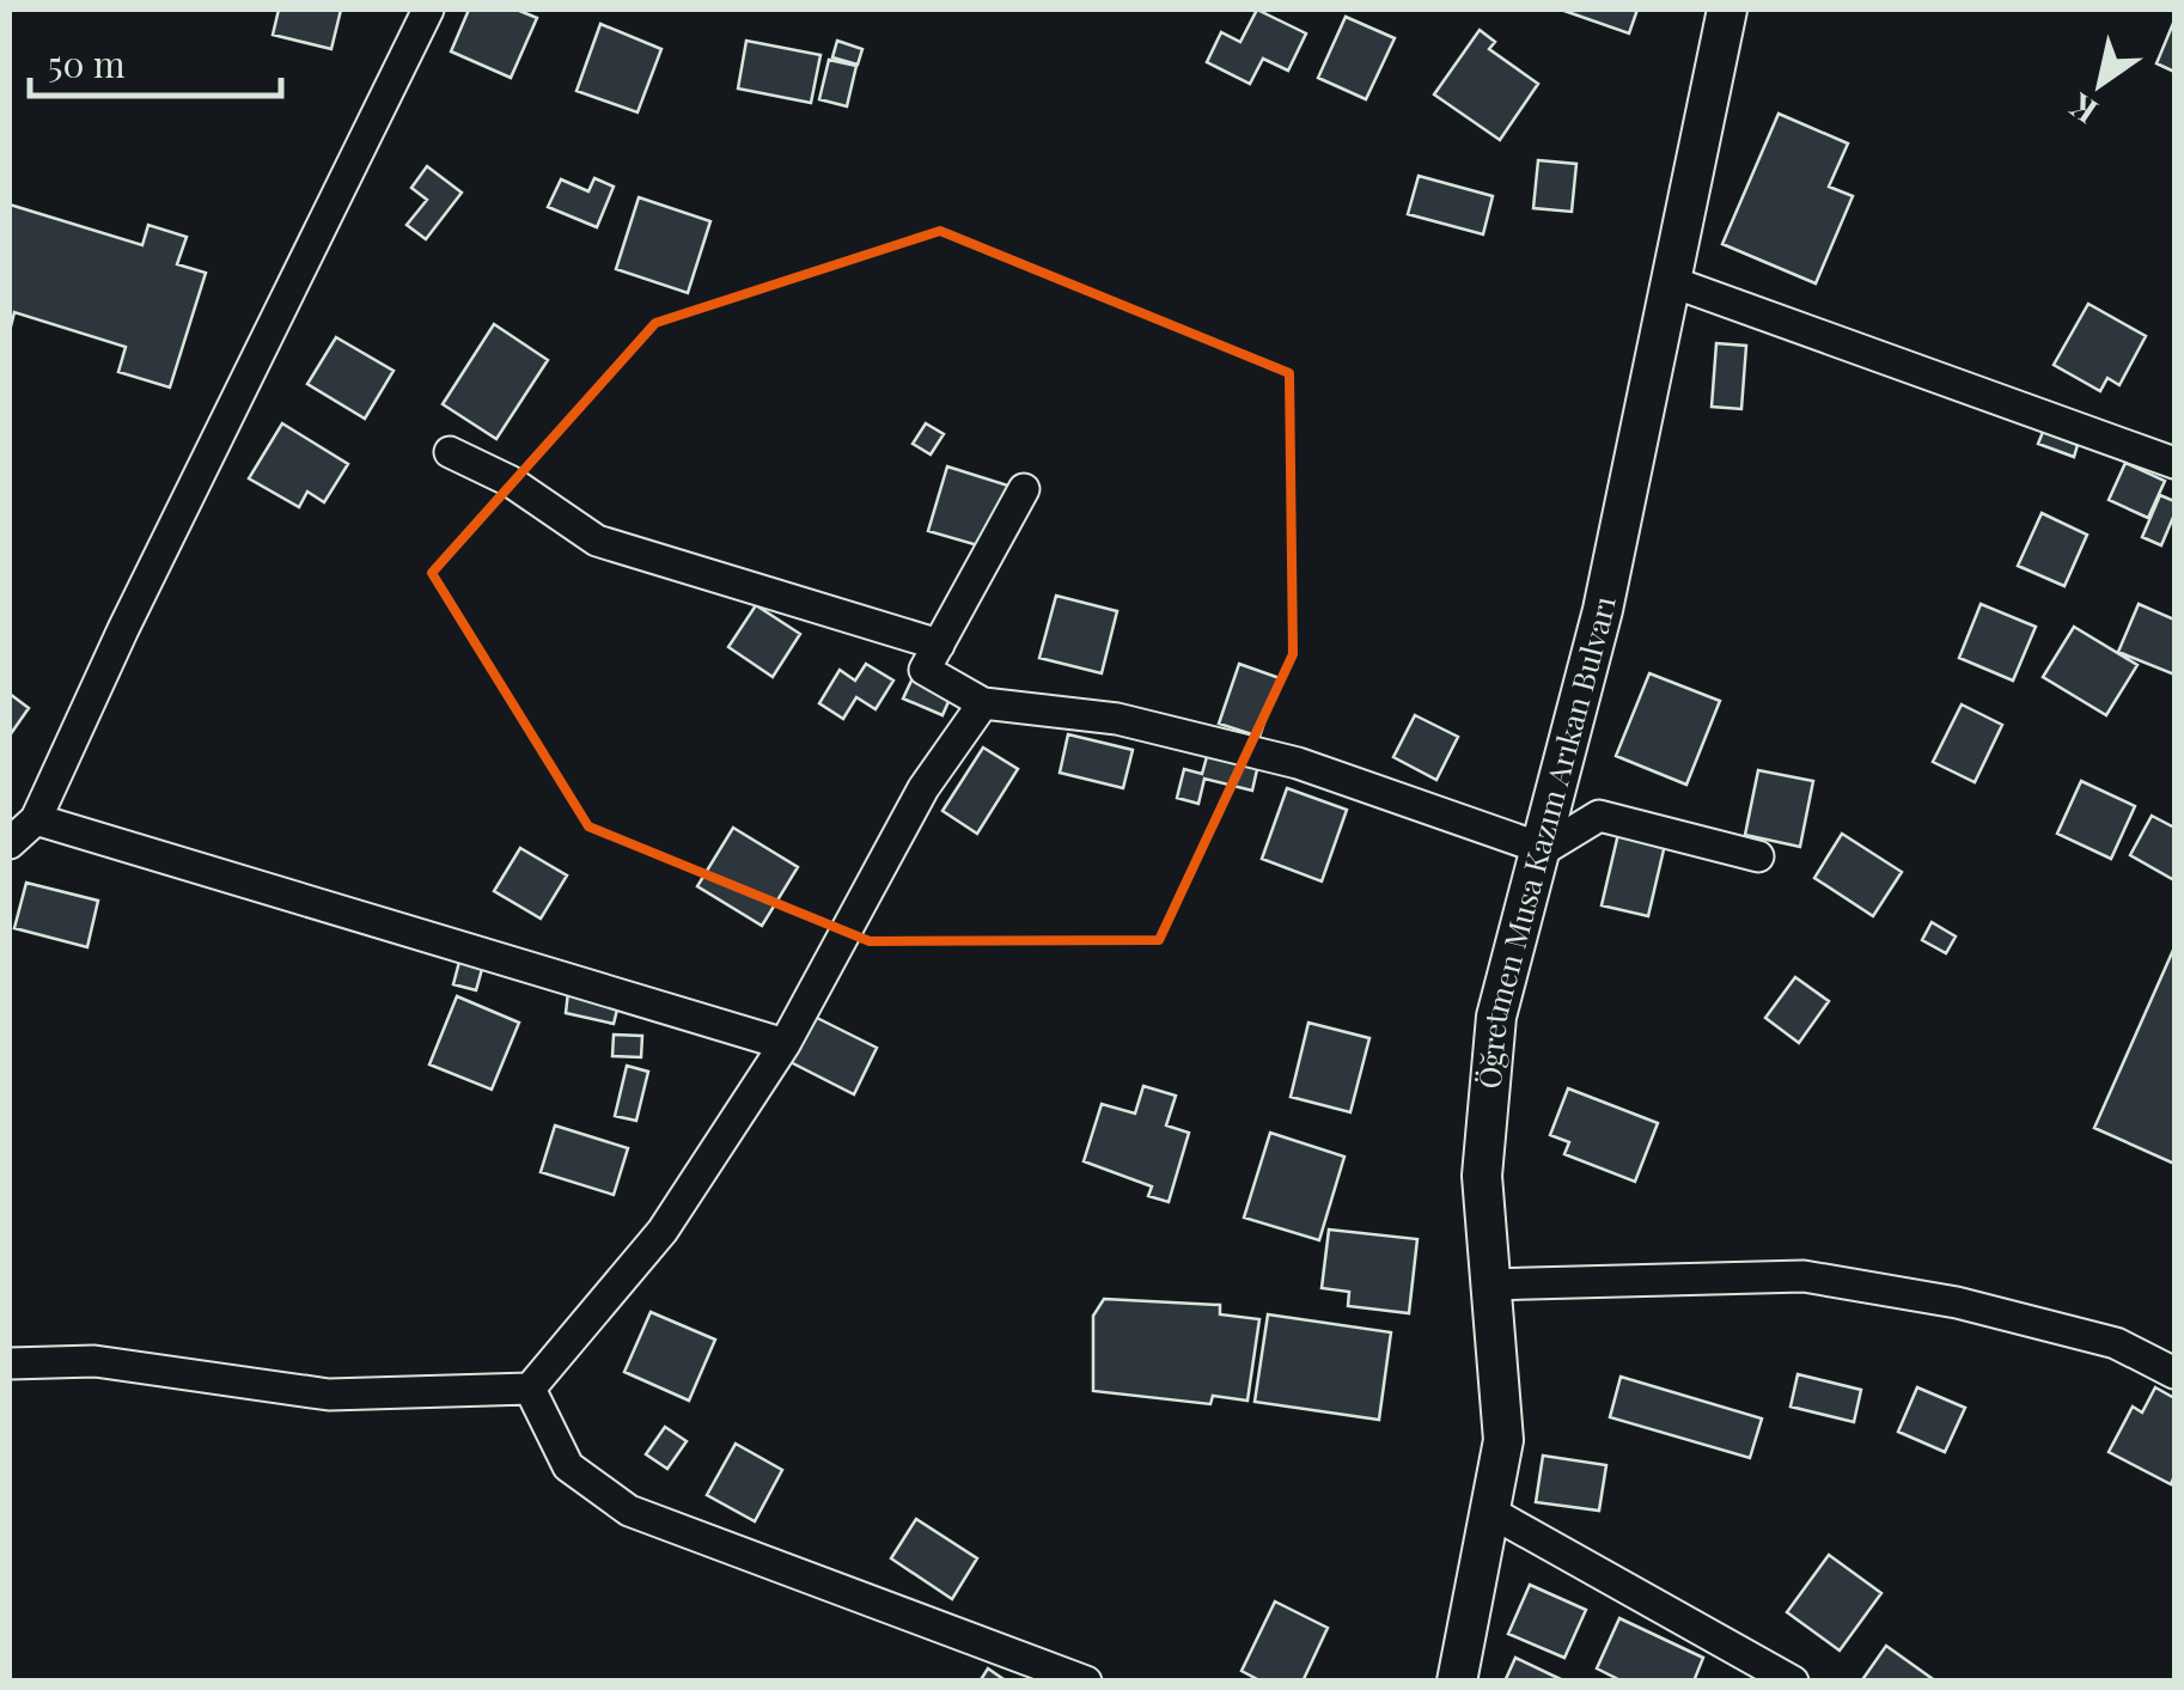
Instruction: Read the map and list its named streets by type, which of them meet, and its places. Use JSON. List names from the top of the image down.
{
  "streets": {
    "street": ["Öğretmen Musa Kazım Arıkan Bulvarı"]
  },
  "scale_bar": "50 m",
  "north": "bottom left"
}
